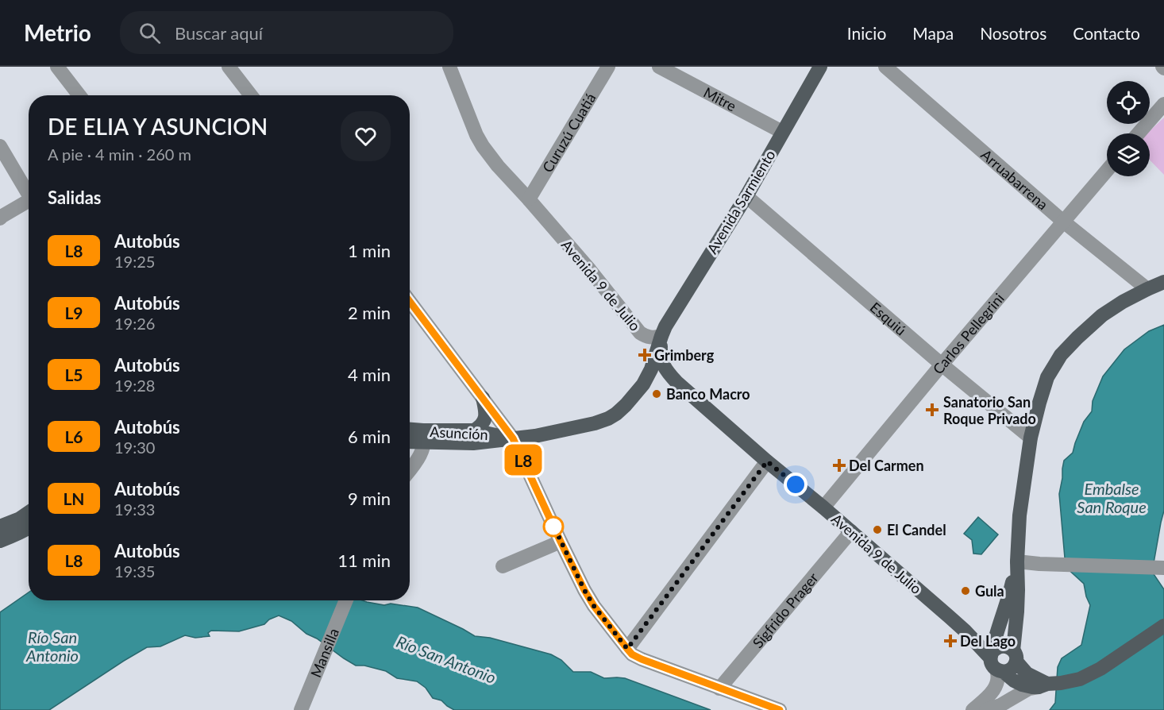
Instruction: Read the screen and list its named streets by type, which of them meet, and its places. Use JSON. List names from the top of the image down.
{
  "streets": {
    "main road": ["Avenida Sarmiento", "Avenida 9 de Julio", "Asunción"],
    "street": [
      "Mitre",
      "Curuzú Cuatiá",
      "Arruabarrena",
      "Esquiú",
      "Carlos Pellegrini",
      "Sigfrido Prager",
      "Mansilla"
    ]
  },
  "crossings": [
    ["Mitre", "Avenida Sarmiento"],
    ["Curuzú Cuatiá", "Avenida 9 de Julio"],
    ["Arruabarrena", "Carlos Pellegrini"],
    ["Avenida Sarmiento", "Avenida 9 de Julio"],
    ["Avenida Sarmiento", "Esquiú"],
    ["Avenida Sarmiento", "Asunción"],
    ["Avenida 9 de Julio", "Carlos Pellegrini"],
    ["Avenida 9 de Julio", "Asunción"],
    ["Avenida 9 de Julio", "Sigfrido Prager"],
    ["Esquiú", "Carlos Pellegrini"]
  ],
  "water": ["Embalse San Roque", "Río San Antonio"],
  "places": {
    "health": [
      "Grimberg",
      "Sanatorio San Roque Privado",
      "Del Carmen",
      "Del Lago"
    ],
    "other": ["Banco Macro", "El Candel", "Gula"]
  },
  "lines": ["bus line L8"],
  "page": {
    "header": "Metrio",
    "search": "Buscar aquí",
    "nav": [
      "Inicio",
      "Mapa",
      "Nosotros",
      "Contacto"
    ],
    "on_map": "L8",
    "heading": [
      ["DE ELIA Y ASUNCION", "A pie · 4 min · 260 m"],
      "Salidas"
    ],
    "list": [
      {
        "mark": "L8",
        "name": "Autobús",
        "note": "19:25",
        "value": "1 min"
      },
      {
        "mark": "L9",
        "name": "Autobús",
        "note": "19:26",
        "value": "2 min"
      },
      {
        "mark": "L5",
        "name": "Autobús",
        "note": "19:28",
        "value": "4 min"
      },
      {
        "mark": "L6",
        "name": "Autobús",
        "note": "19:30",
        "value": "6 min"
      },
      {
        "mark": "LN",
        "name": "Autobús",
        "note": "19:33",
        "value": "9 min"
      },
      {
        "mark": "L8",
        "name": "Autobús",
        "note": "19:35",
        "value": "11 min"
      }
    ]
  }
}
